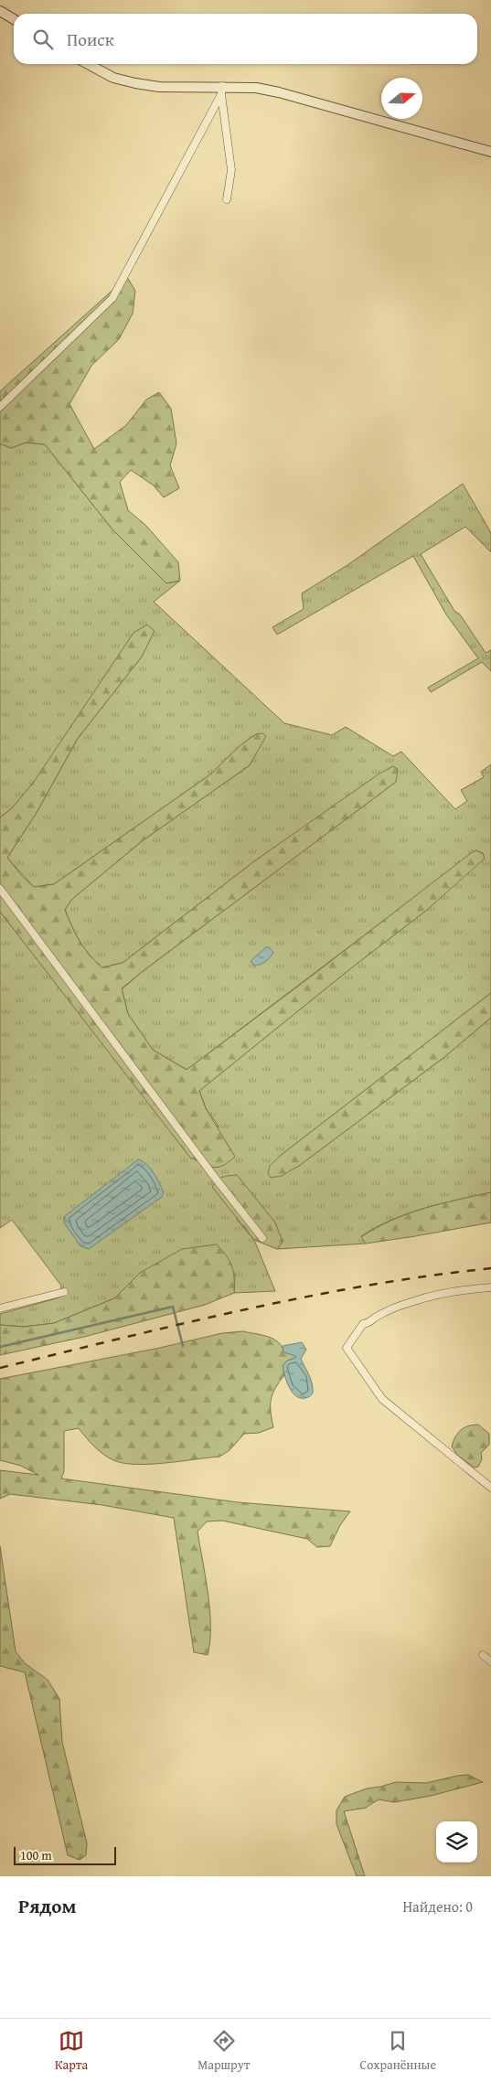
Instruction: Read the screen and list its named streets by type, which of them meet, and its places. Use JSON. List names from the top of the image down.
{
  "scale_bar": "100 m",
  "north": "right",
  "page": {
    "search": "Поиск",
    "scale": "100 m",
    "heading": ["Рядом", "Найдено: 0"],
    "nav": ["Карта", "Маршрут", "Сохранённые"]
  }
}
